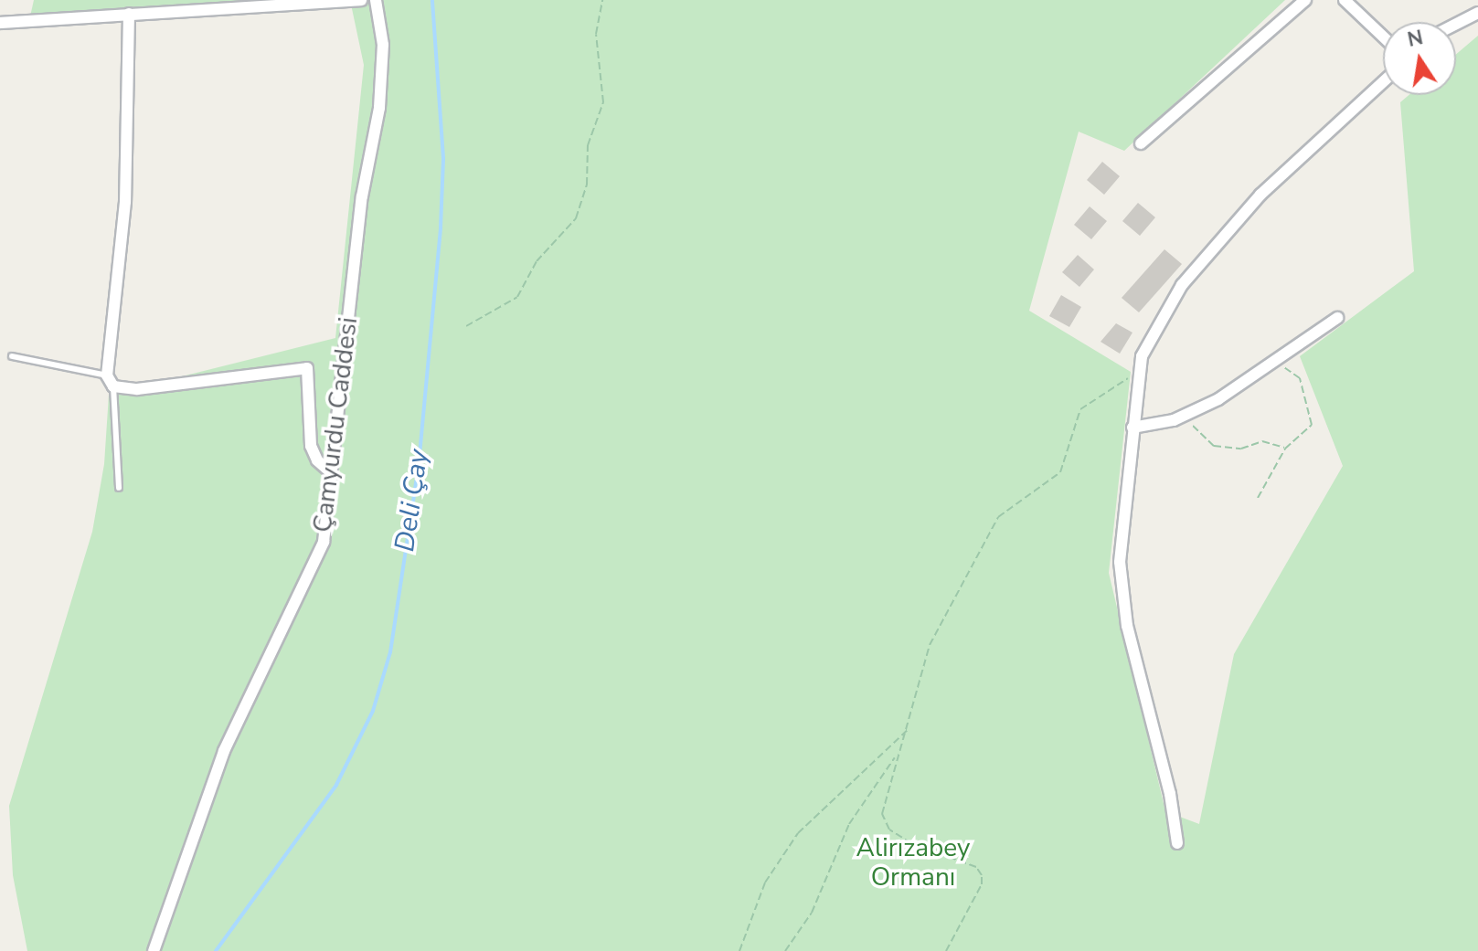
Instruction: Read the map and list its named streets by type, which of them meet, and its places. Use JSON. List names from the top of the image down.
{
  "streets": {
    "street": ["Çamyurdu Caddesi"]
  },
  "water": ["Deli Çay"],
  "parks": ["Alirızabey Ormanı"],
  "north": "top"
}
